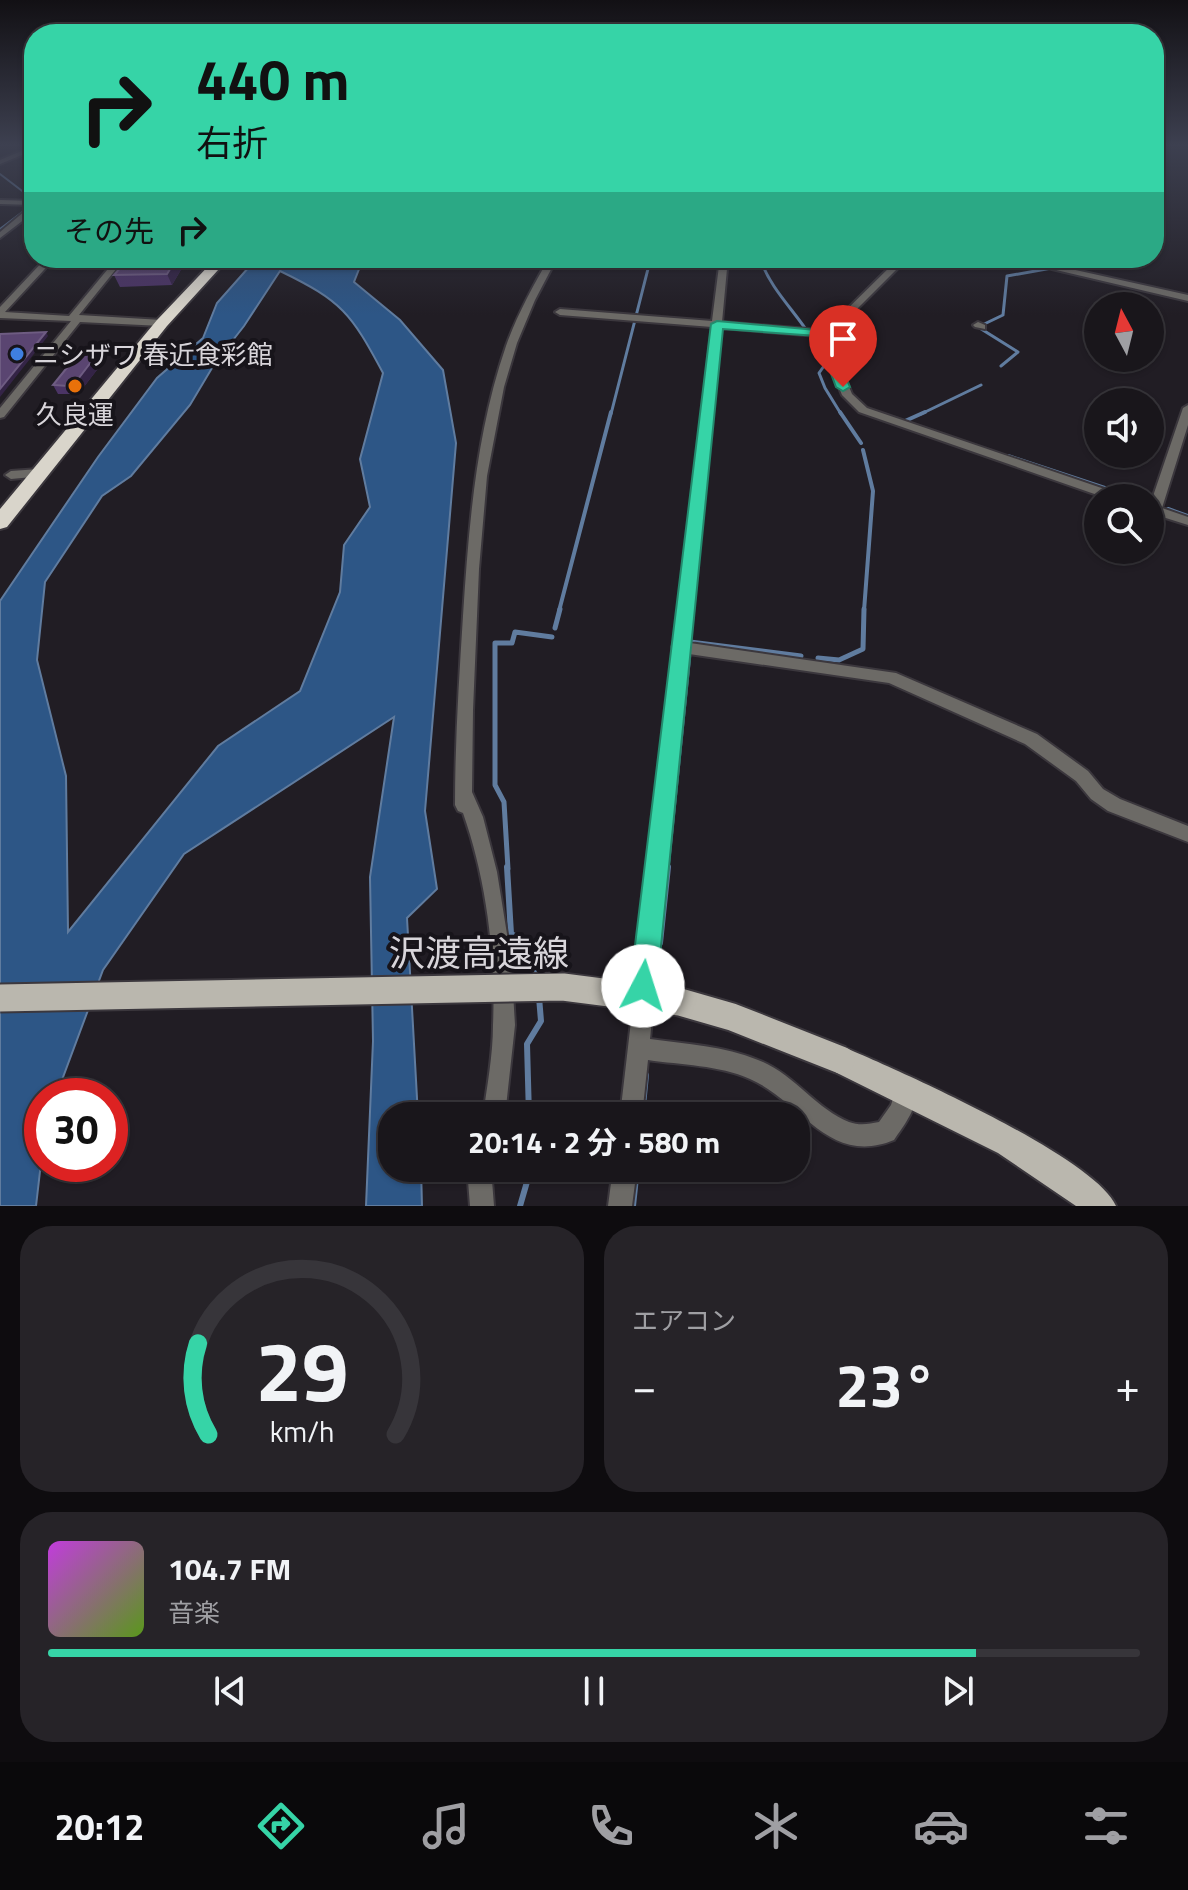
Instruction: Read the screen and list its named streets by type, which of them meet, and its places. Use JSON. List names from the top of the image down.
{
  "streets": {
    "main road": ["沢渡高遠線"]
  },
  "places": ["ニシザワ 春近食彩館", "久良運"],
  "north": "top",
  "page": {
    "turn": ["440 m", "右折"],
    "then": "その先",
    "limit": "30",
    "trip": "20:14 · 2 分 · 580 m",
    "tile": "エアコン",
    "heat": ["−", "23°", "+"],
    "song": ["104.7 FM", "音楽"],
    "tabs": "20:12",
    "gauge": ["29", "km/h"]
  }
}
